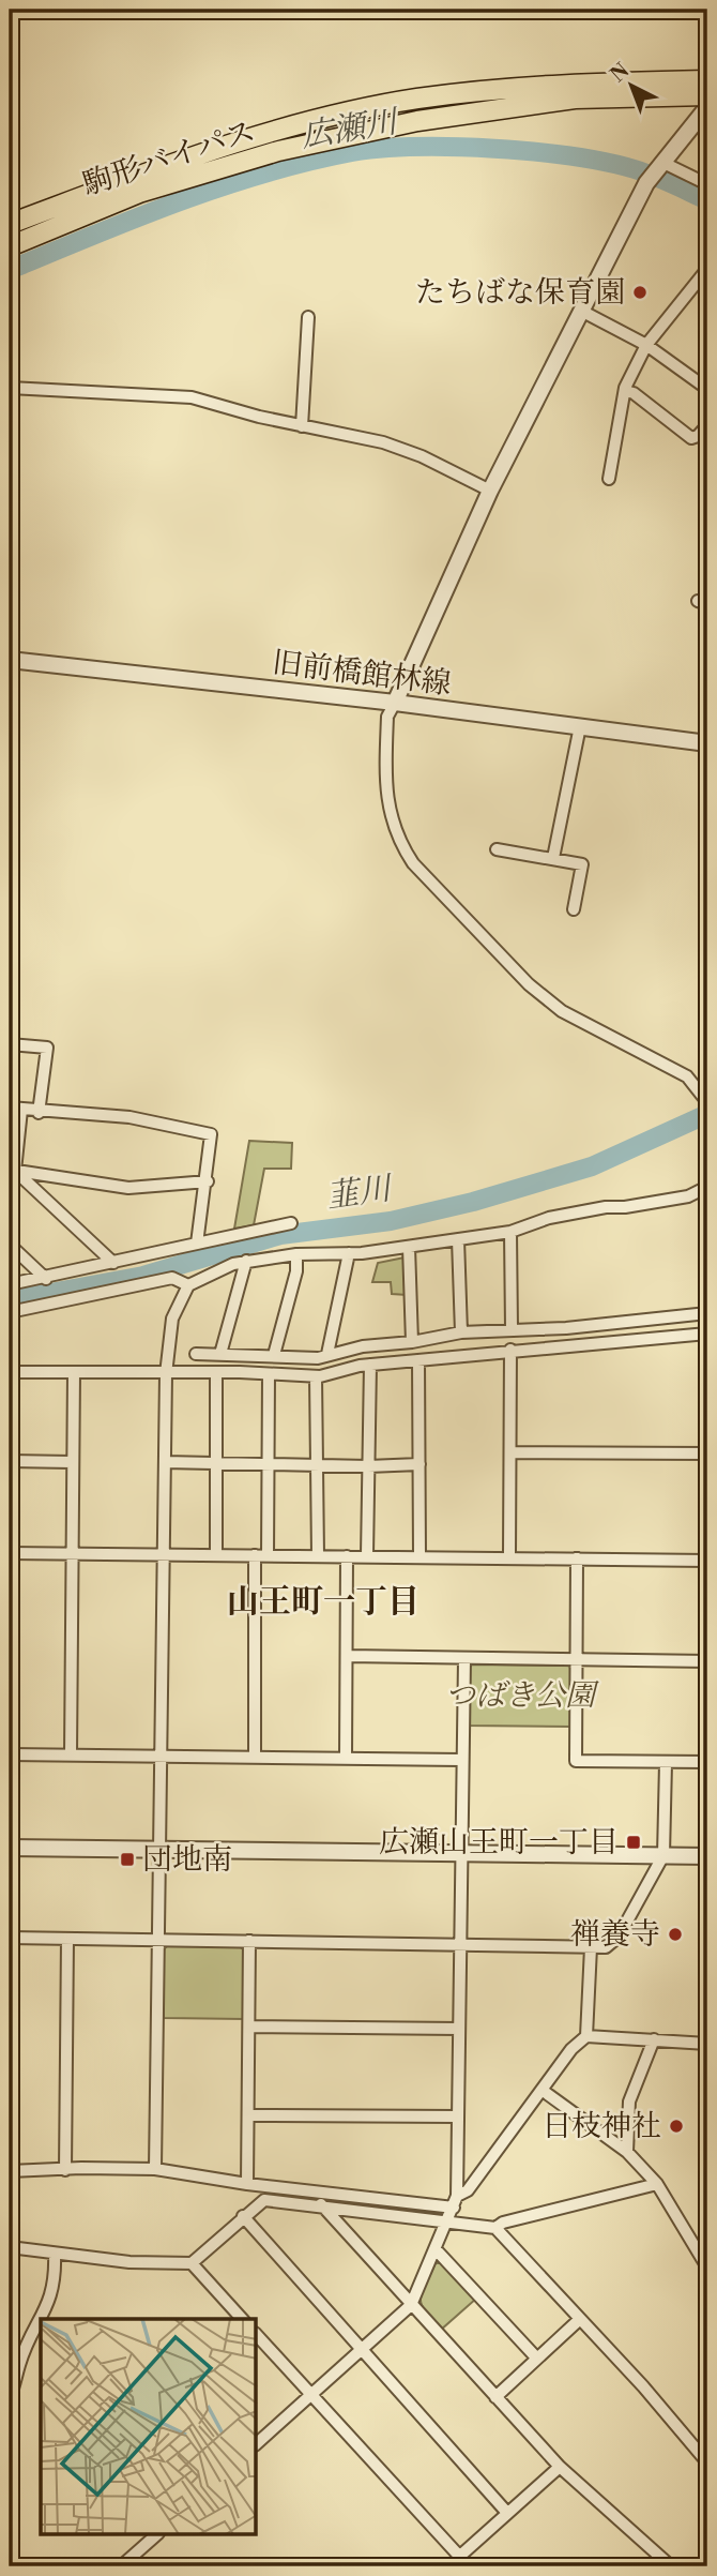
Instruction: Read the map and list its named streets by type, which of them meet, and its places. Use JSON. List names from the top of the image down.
{
  "streets": {
    "main road": ["駒形バイパス"],
    "street": ["旧前橋館林線"]
  },
  "districts": ["山王町一丁目"],
  "water": ["広瀬川", "韮川"],
  "parks": ["つばき公園"],
  "places": {
    "other": ["たちばな保育園", "禅養寺", "日枝神社"],
    "transit": ["広瀬山王町一丁目", "団地南"]
  },
  "north": "top left"
}
